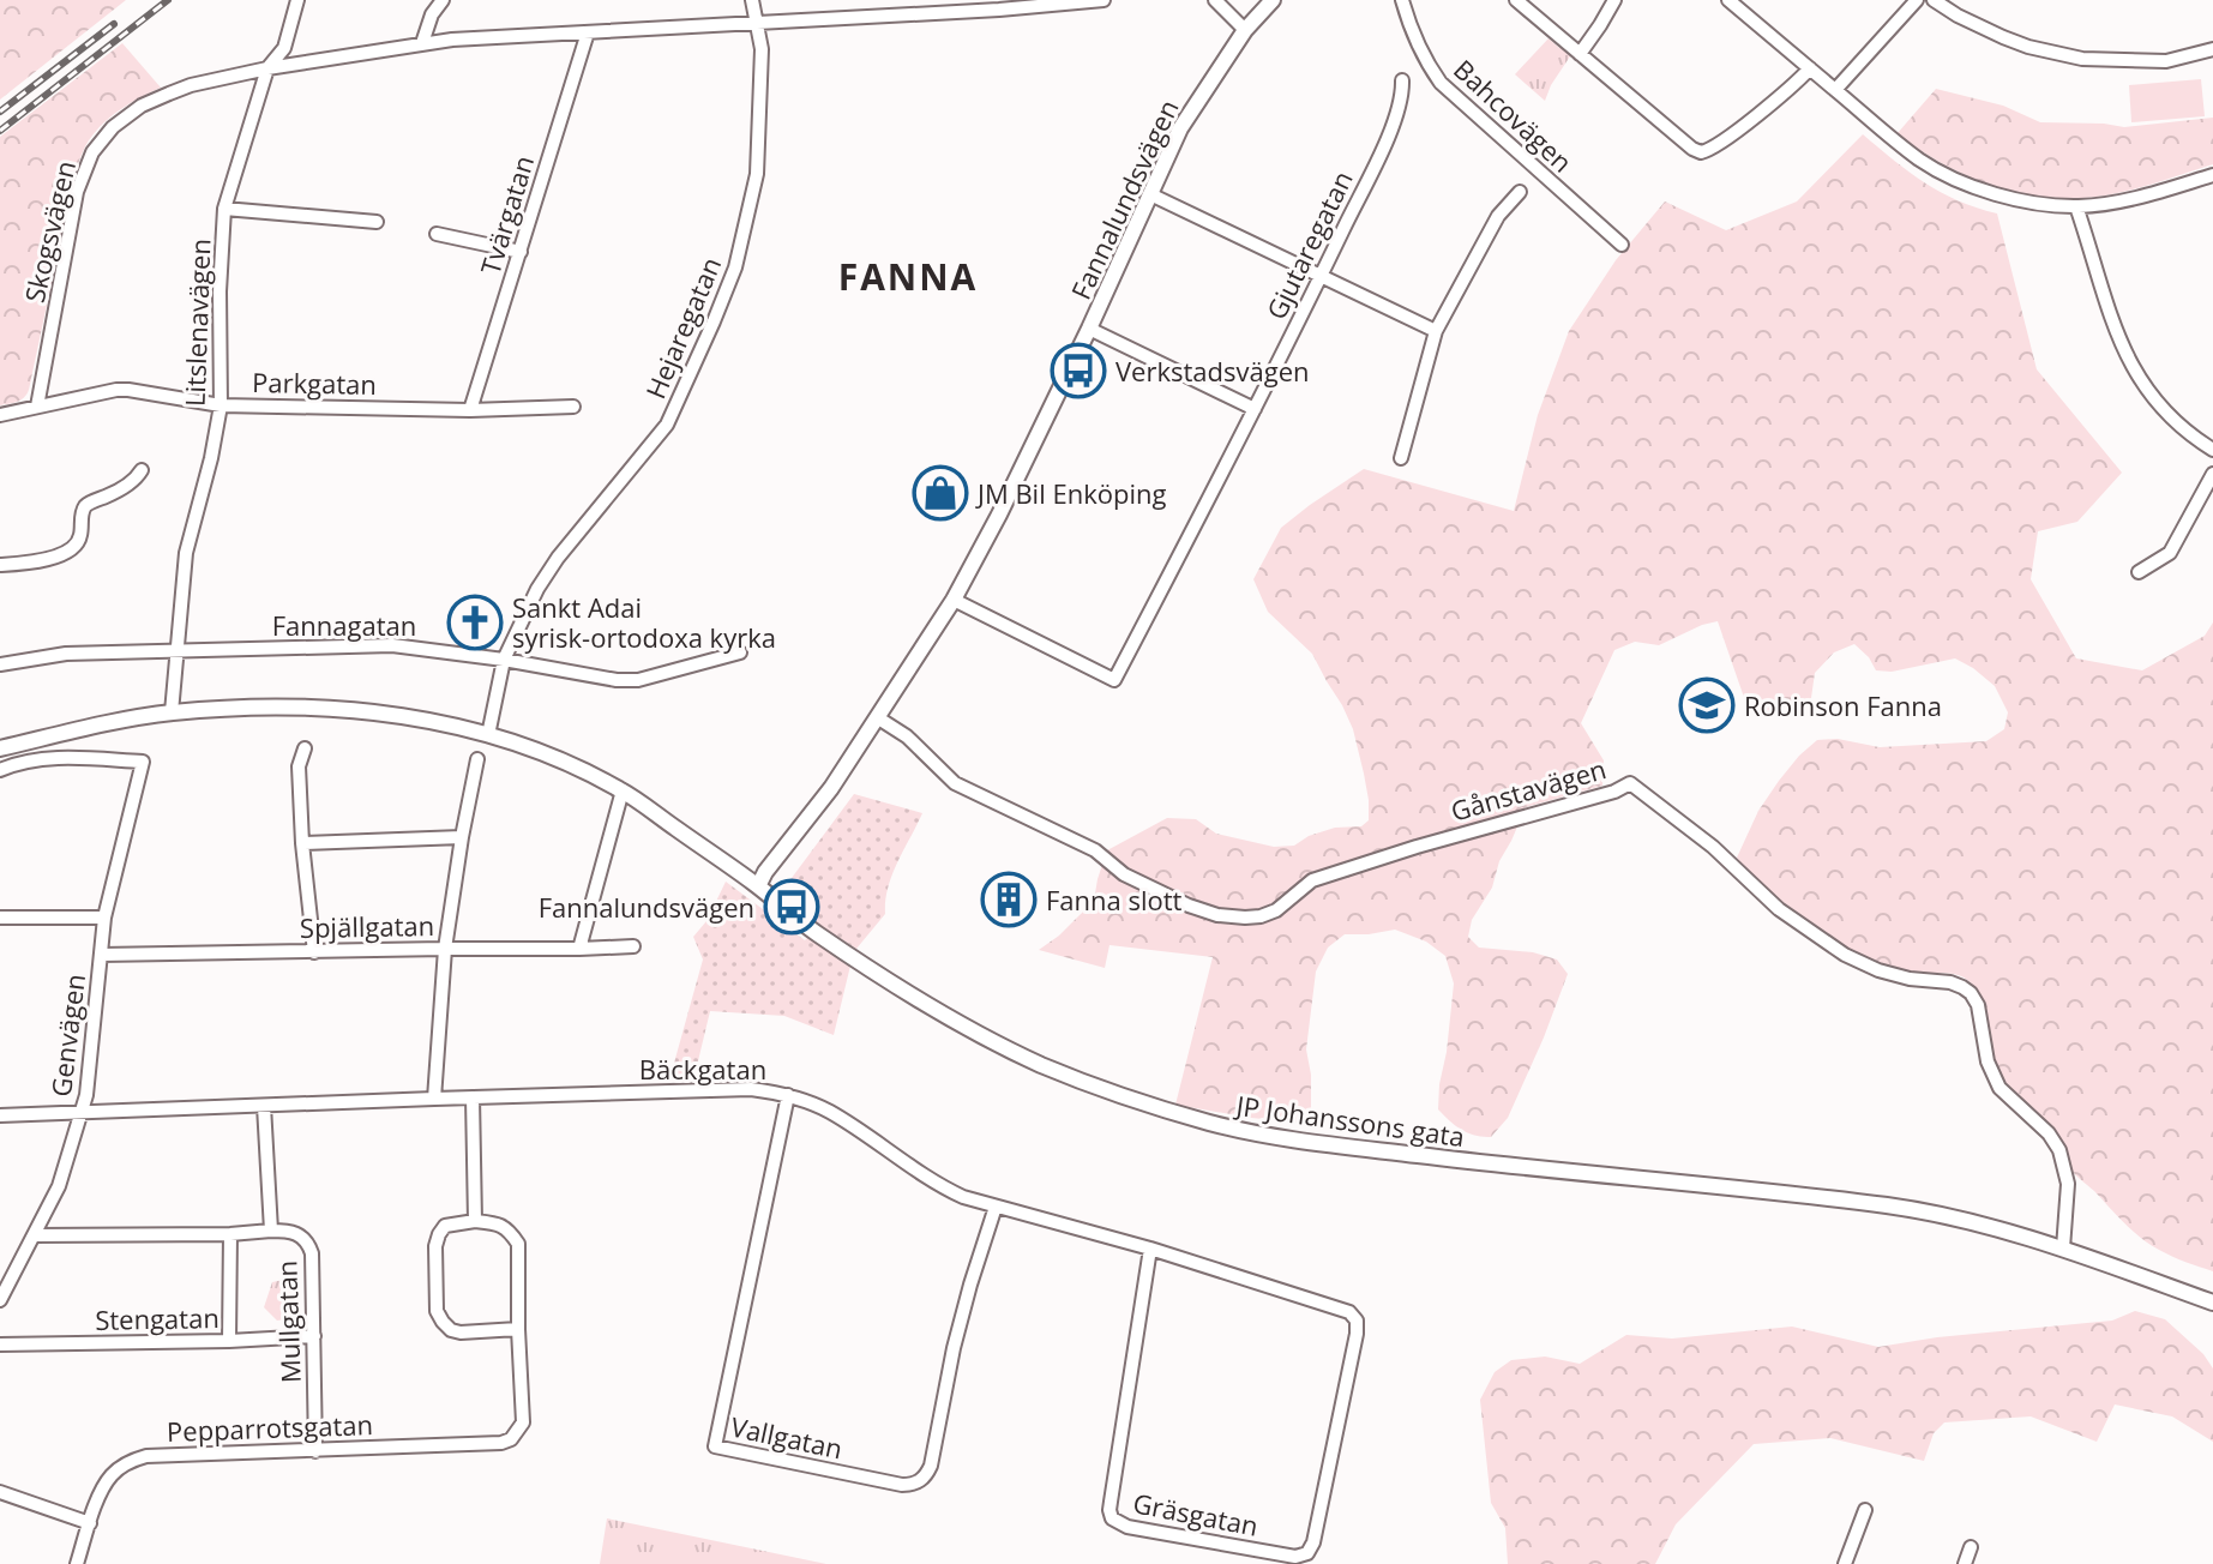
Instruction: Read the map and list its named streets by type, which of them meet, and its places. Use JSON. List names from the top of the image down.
{
  "streets": {
    "street": [
      "Bahcovägen",
      "Fannalundsvägen",
      "Tvärgatan",
      "Skogsvägen",
      "Gjutaregatan",
      "Litslenavägen",
      "Hejaregatan",
      "Parkgatan",
      "Fannagatan",
      "Gånstavägen",
      "Spjällgatan",
      "Genvägen",
      "Bäckgatan",
      "JP Johanssons gata",
      "Stengatan",
      "Mullgatan",
      "Pepparrotsgatan",
      "Vallgatan",
      "Gräsgatan"
    ]
  },
  "crossings": [
    ["Fannalundsvägen", "Gjutaregatan"],
    ["Fannalundsvägen", "Gånstavägen"],
    ["Fannalundsvägen", "JP Johanssons gata"],
    ["Tvärgatan", "Skogsvägen"],
    ["Tvärgatan", "Parkgatan"],
    ["Skogsvägen", "Litslenavägen"],
    ["Skogsvägen", "Hejaregatan"],
    ["Skogsvägen", "Parkgatan"],
    ["Litslenavägen", "Parkgatan"],
    ["Litslenavägen", "Fannagatan"],
    ["Litslenavägen", "JP Johanssons gata"],
    ["Hejaregatan", "Fannagatan"],
    ["Hejaregatan", "JP Johanssons gata"],
    ["Gånstavägen", "JP Johanssons gata"],
    ["Spjällgatan", "Genvägen"],
    ["Genvägen", "Bäckgatan"],
    ["Bäckgatan", "Mullgatan"],
    ["Bäckgatan", "Vallgatan"],
    ["Bäckgatan", "Gräsgatan"],
    ["Stengatan", "Mullgatan"],
    ["Mullgatan", "Pepparrotsgatan"]
  ],
  "districts": ["FANNA"],
  "places": {
    "bus stop": ["Verkstadsvägen", "Fannalundsvägen"],
    "shop": ["JM Bil Enköping"],
    "church": ["Sankt Adai syrisk-ortodoxa kyrka"],
    "school or university": ["Robinson Fanna"],
    "building": ["Fanna slott"]
  }
}
